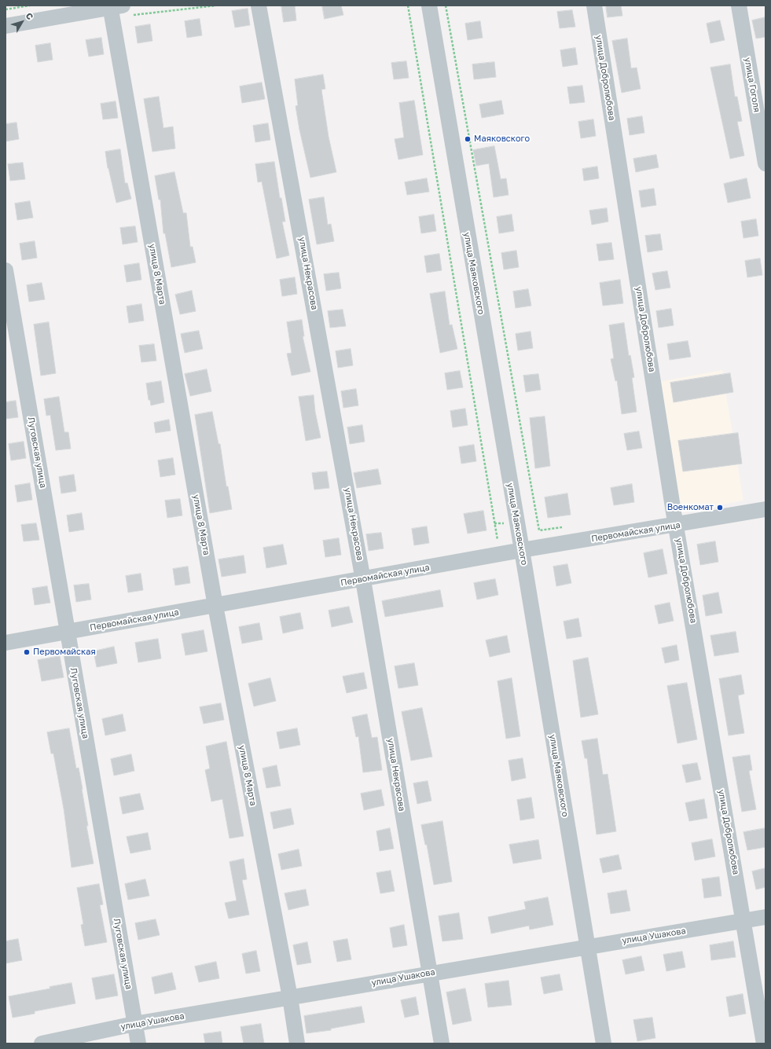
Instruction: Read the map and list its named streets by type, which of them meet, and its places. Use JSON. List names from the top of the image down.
{
  "streets": {
    "street": [
      "улица Добролюбова",
      "улица Гоголя",
      "улица Некрасова",
      "улица Маяковского",
      "улица 8 Марта",
      "Луговская улица",
      "Первомайская улица",
      "улица Ушакова"
    ]
  },
  "crossings": [
    ["улица Добролюбова", "Первомайская улица"],
    ["улица Добролюбова", "улица Ушакова"],
    ["улица Некрасова", "Первомайская улица"],
    ["улица Некрасова", "улица Ушакова"],
    ["улица Маяковского", "Первомайская улица"],
    ["улица Маяковского", "улица Ушакова"],
    ["улица 8 Марта", "Первомайская улица"],
    ["улица 8 Марта", "улица Ушакова"],
    ["Луговская улица", "Первомайская улица"],
    ["Луговская улица", "улица Ушакова"]
  ],
  "places": ["Маяковского", "Военкомат", "Первомайская"],
  "north": "top right"
}
